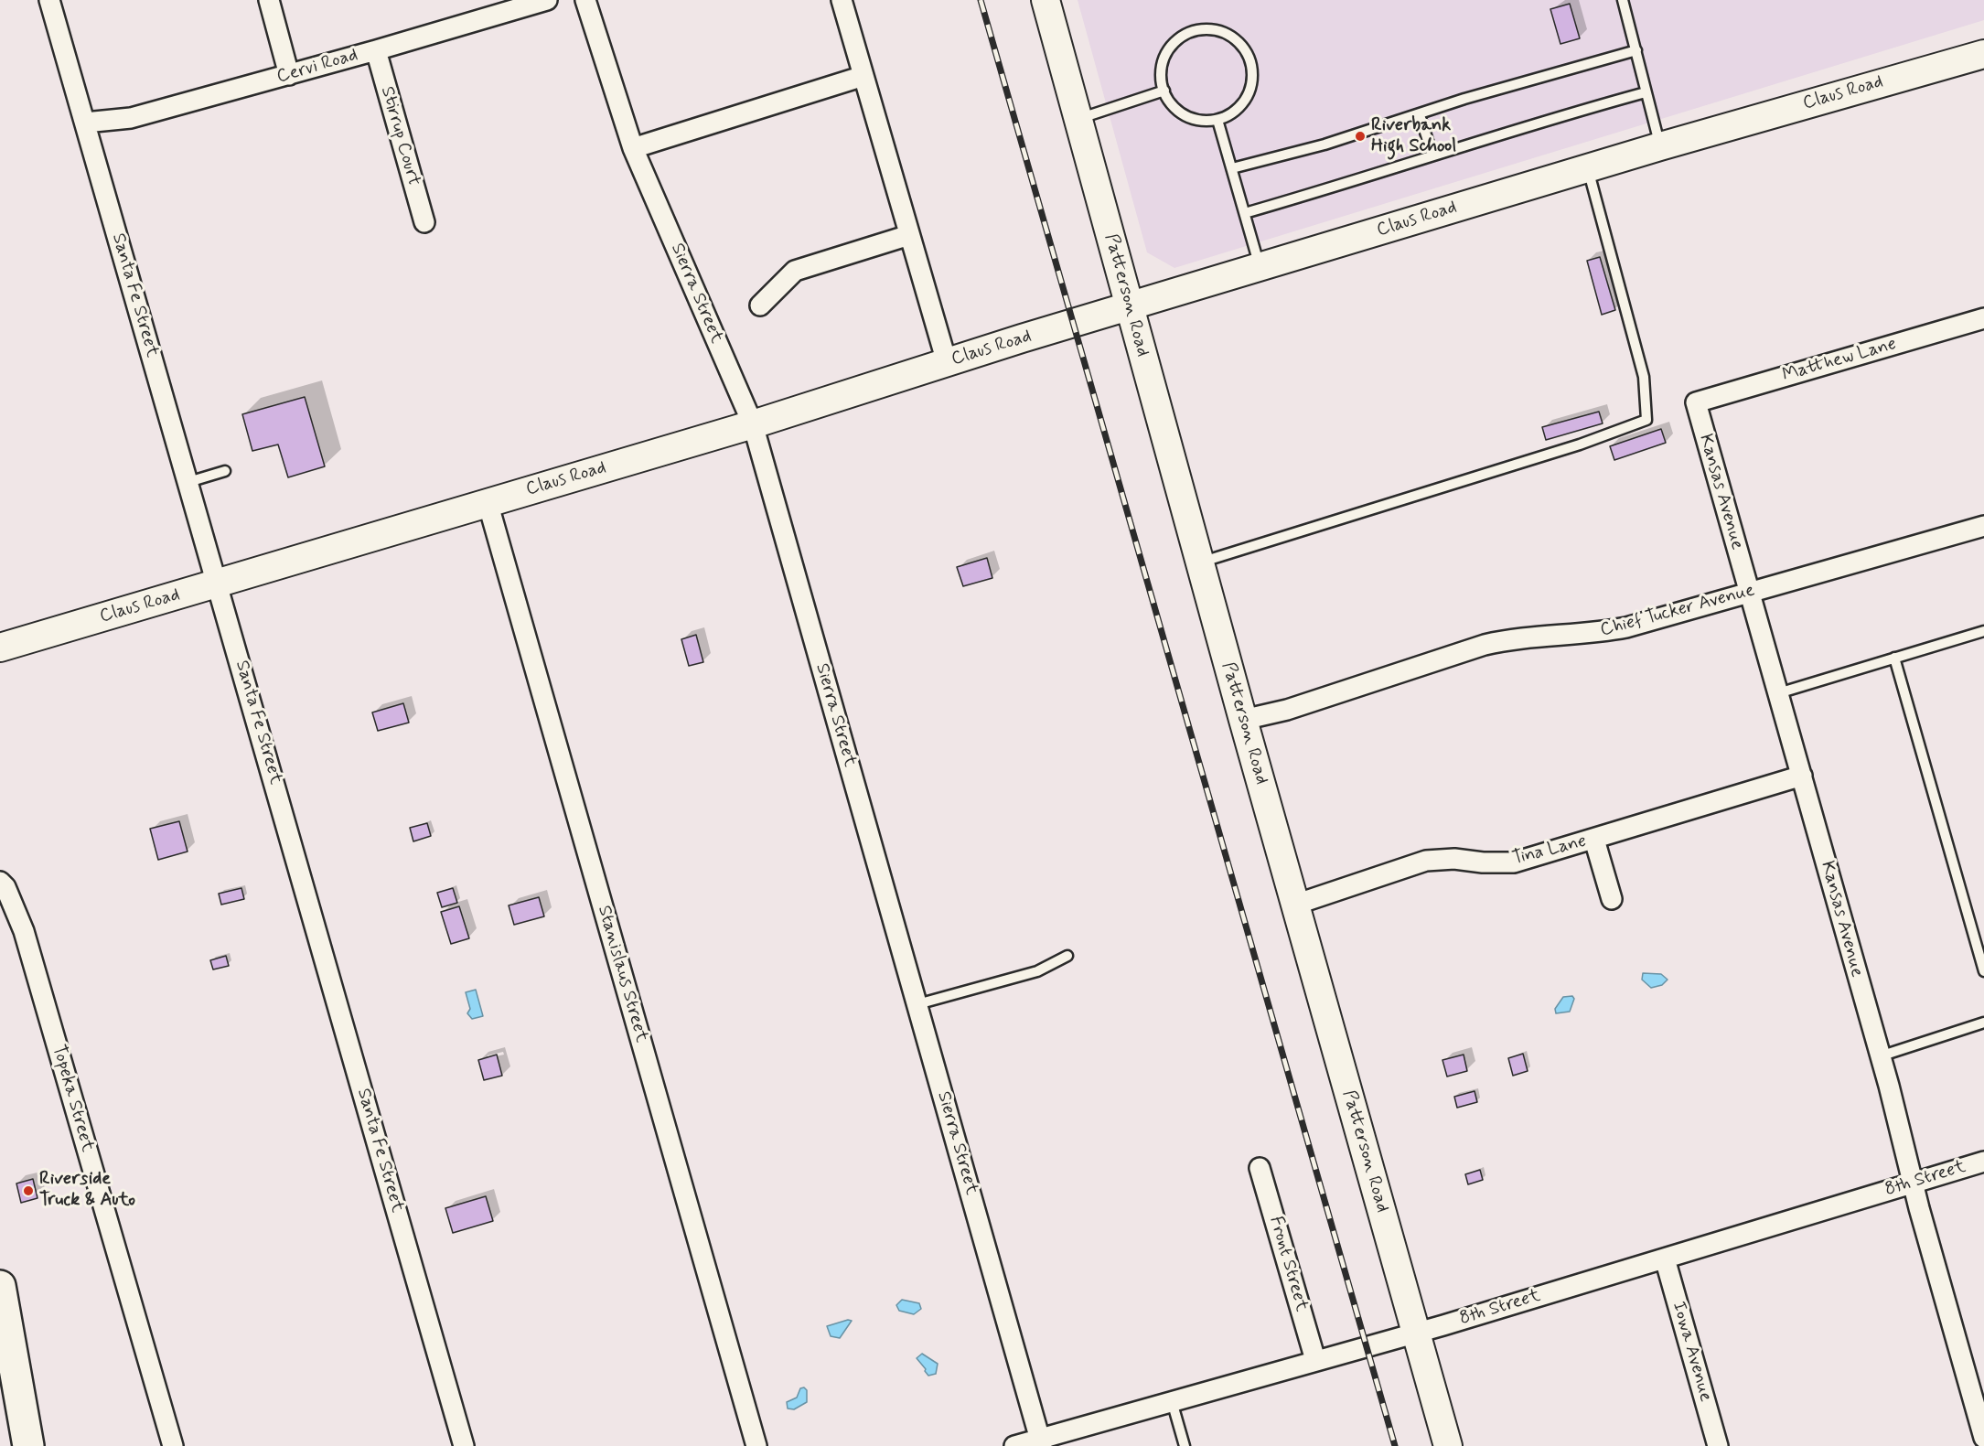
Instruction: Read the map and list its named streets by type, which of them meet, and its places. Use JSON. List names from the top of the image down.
{
  "streets": {
    "main road": ["Claus Road", "Patterson Road"],
    "street": [
      "Cervi Road",
      "Stirrup Court",
      "Sierra Street",
      "Santa Fe Street",
      "Matthew Lane",
      "Kansas Avenue",
      "Chief Tucker Avenue",
      "Tina Lane",
      "Stanislaus Street",
      "Topeka Street",
      "8th Street",
      "Front Street",
      "Iowa Avenue"
    ]
  },
  "crossings": [
    ["Cervi Road", "Stirrup Court"],
    ["Cervi Road", "Santa Fe Street"],
    ["Claus Road", "Sierra Street"],
    ["Claus Road", "Santa Fe Street"],
    ["Claus Road", "Patterson Road"],
    ["Claus Road", "Stanislaus Street"],
    ["Sierra Street", "8th Street"],
    ["Patterson Road", "Chief Tucker Avenue"],
    ["Patterson Road", "Tina Lane"],
    ["Patterson Road", "8th Street"],
    ["Matthew Lane", "Kansas Avenue"],
    ["Kansas Avenue", "Chief Tucker Avenue"],
    ["Kansas Avenue", "Tina Lane"],
    ["Kansas Avenue", "8th Street"],
    ["8th Street", "Front Street"],
    ["8th Street", "Iowa Avenue"]
  ],
  "places": ["Riverbank High School", "Riverside Truck & Auto"]
}
